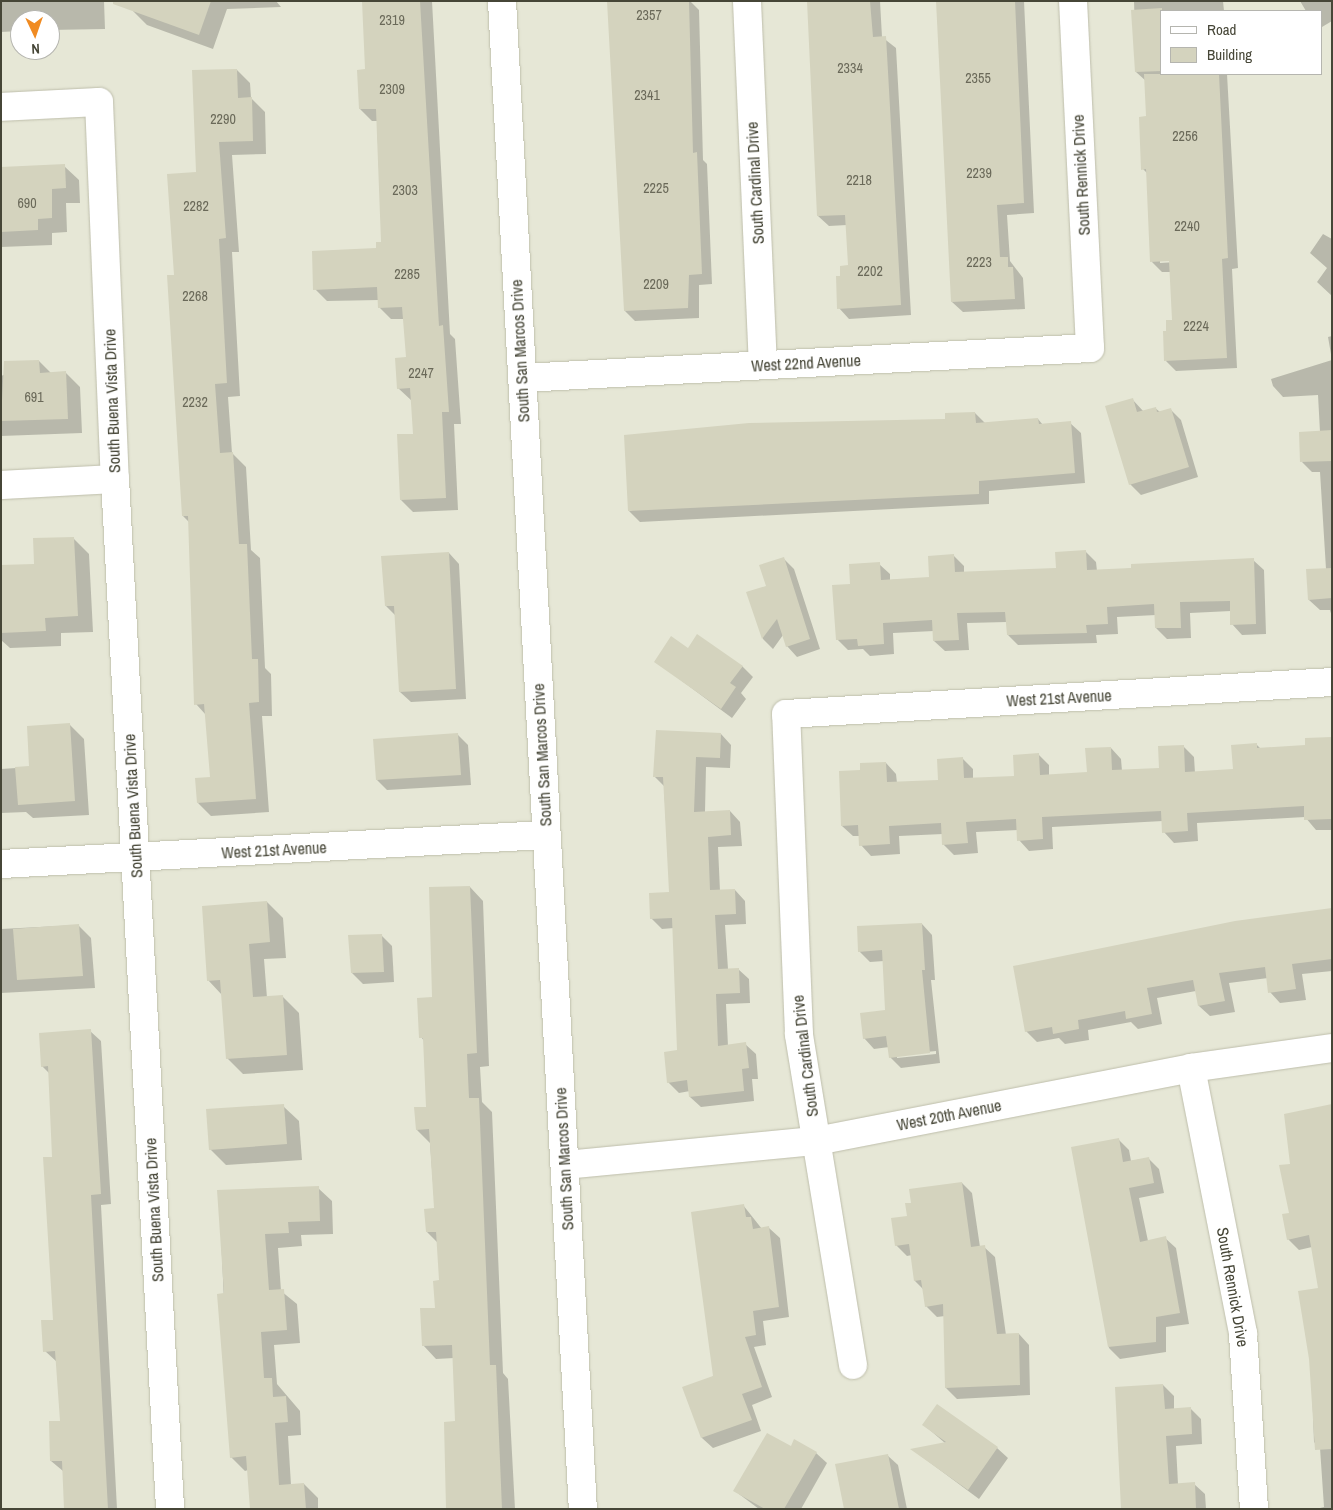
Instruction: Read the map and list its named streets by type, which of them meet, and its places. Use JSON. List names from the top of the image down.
{
  "streets": {
    "street": [
      "South Rennick Drive",
      "South Cardinal Drive",
      "South San Marcos Drive",
      "West 22nd Avenue",
      "South Buena Vista Drive",
      "West 21st Avenue",
      "West 20th Avenue"
    ]
  },
  "crossings": [
    ["South Rennick Drive", "West 22nd Avenue"],
    ["South Rennick Drive", "West 20th Avenue"],
    ["South Cardinal Drive", "West 22nd Avenue"],
    ["South Cardinal Drive", "West 21st Avenue"],
    ["South Cardinal Drive", "West 20th Avenue"],
    ["South San Marcos Drive", "West 22nd Avenue"],
    ["South San Marcos Drive", "West 21st Avenue"],
    ["South San Marcos Drive", "West 20th Avenue"],
    ["South Buena Vista Drive", "West 21st Avenue"]
  ],
  "house_numbers": [
    "2357",
    "2319",
    "2334",
    "2355",
    "2309",
    "2341",
    "2290",
    "2256",
    "2239",
    "2218",
    "2225",
    "2303",
    "690",
    "2282",
    "2240",
    "2223",
    "2202",
    "2285",
    "2209",
    "2268",
    "2224",
    "2247",
    "691",
    "2232"
  ],
  "legend": ["Road", "Building"],
  "north": "bottom"
}
